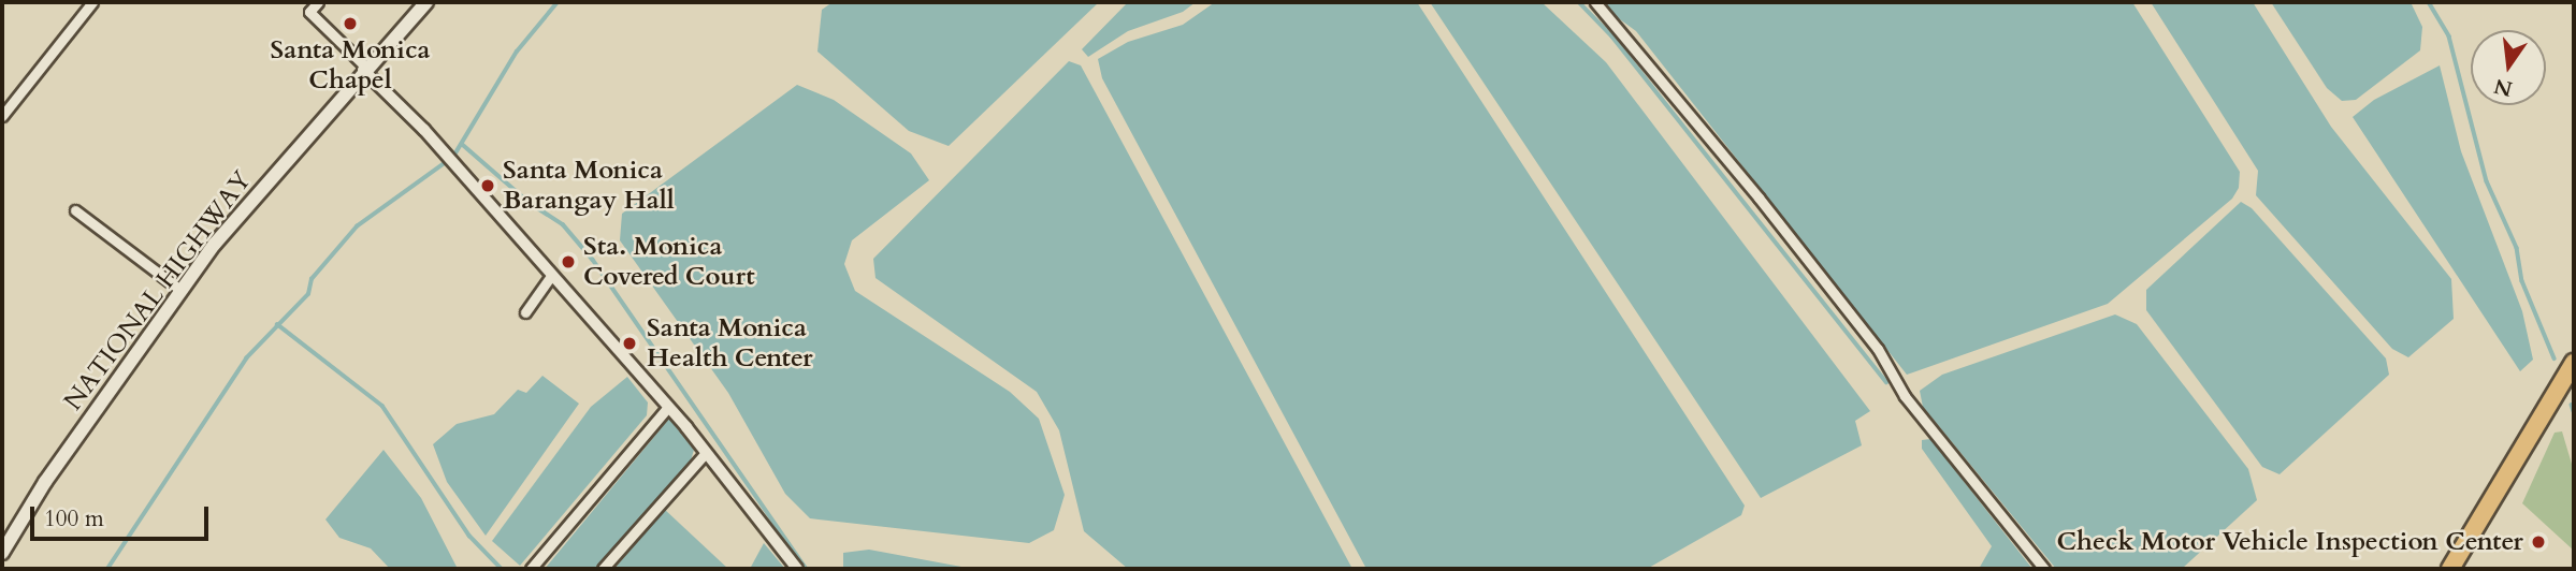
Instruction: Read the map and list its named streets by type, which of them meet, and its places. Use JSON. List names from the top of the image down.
{
  "streets": {
    "main road": ["NATIONAL HIGHWAY"]
  },
  "places": [
    "Santa Monica Chapel",
    "Santa Monica Barangay Hall",
    "Sta. Monica Covered Court",
    "Santa Monica Health Center",
    "Check Motor Vehicle Inspection Center"
  ],
  "scale_bar": "100 m",
  "north": "bottom"
}
